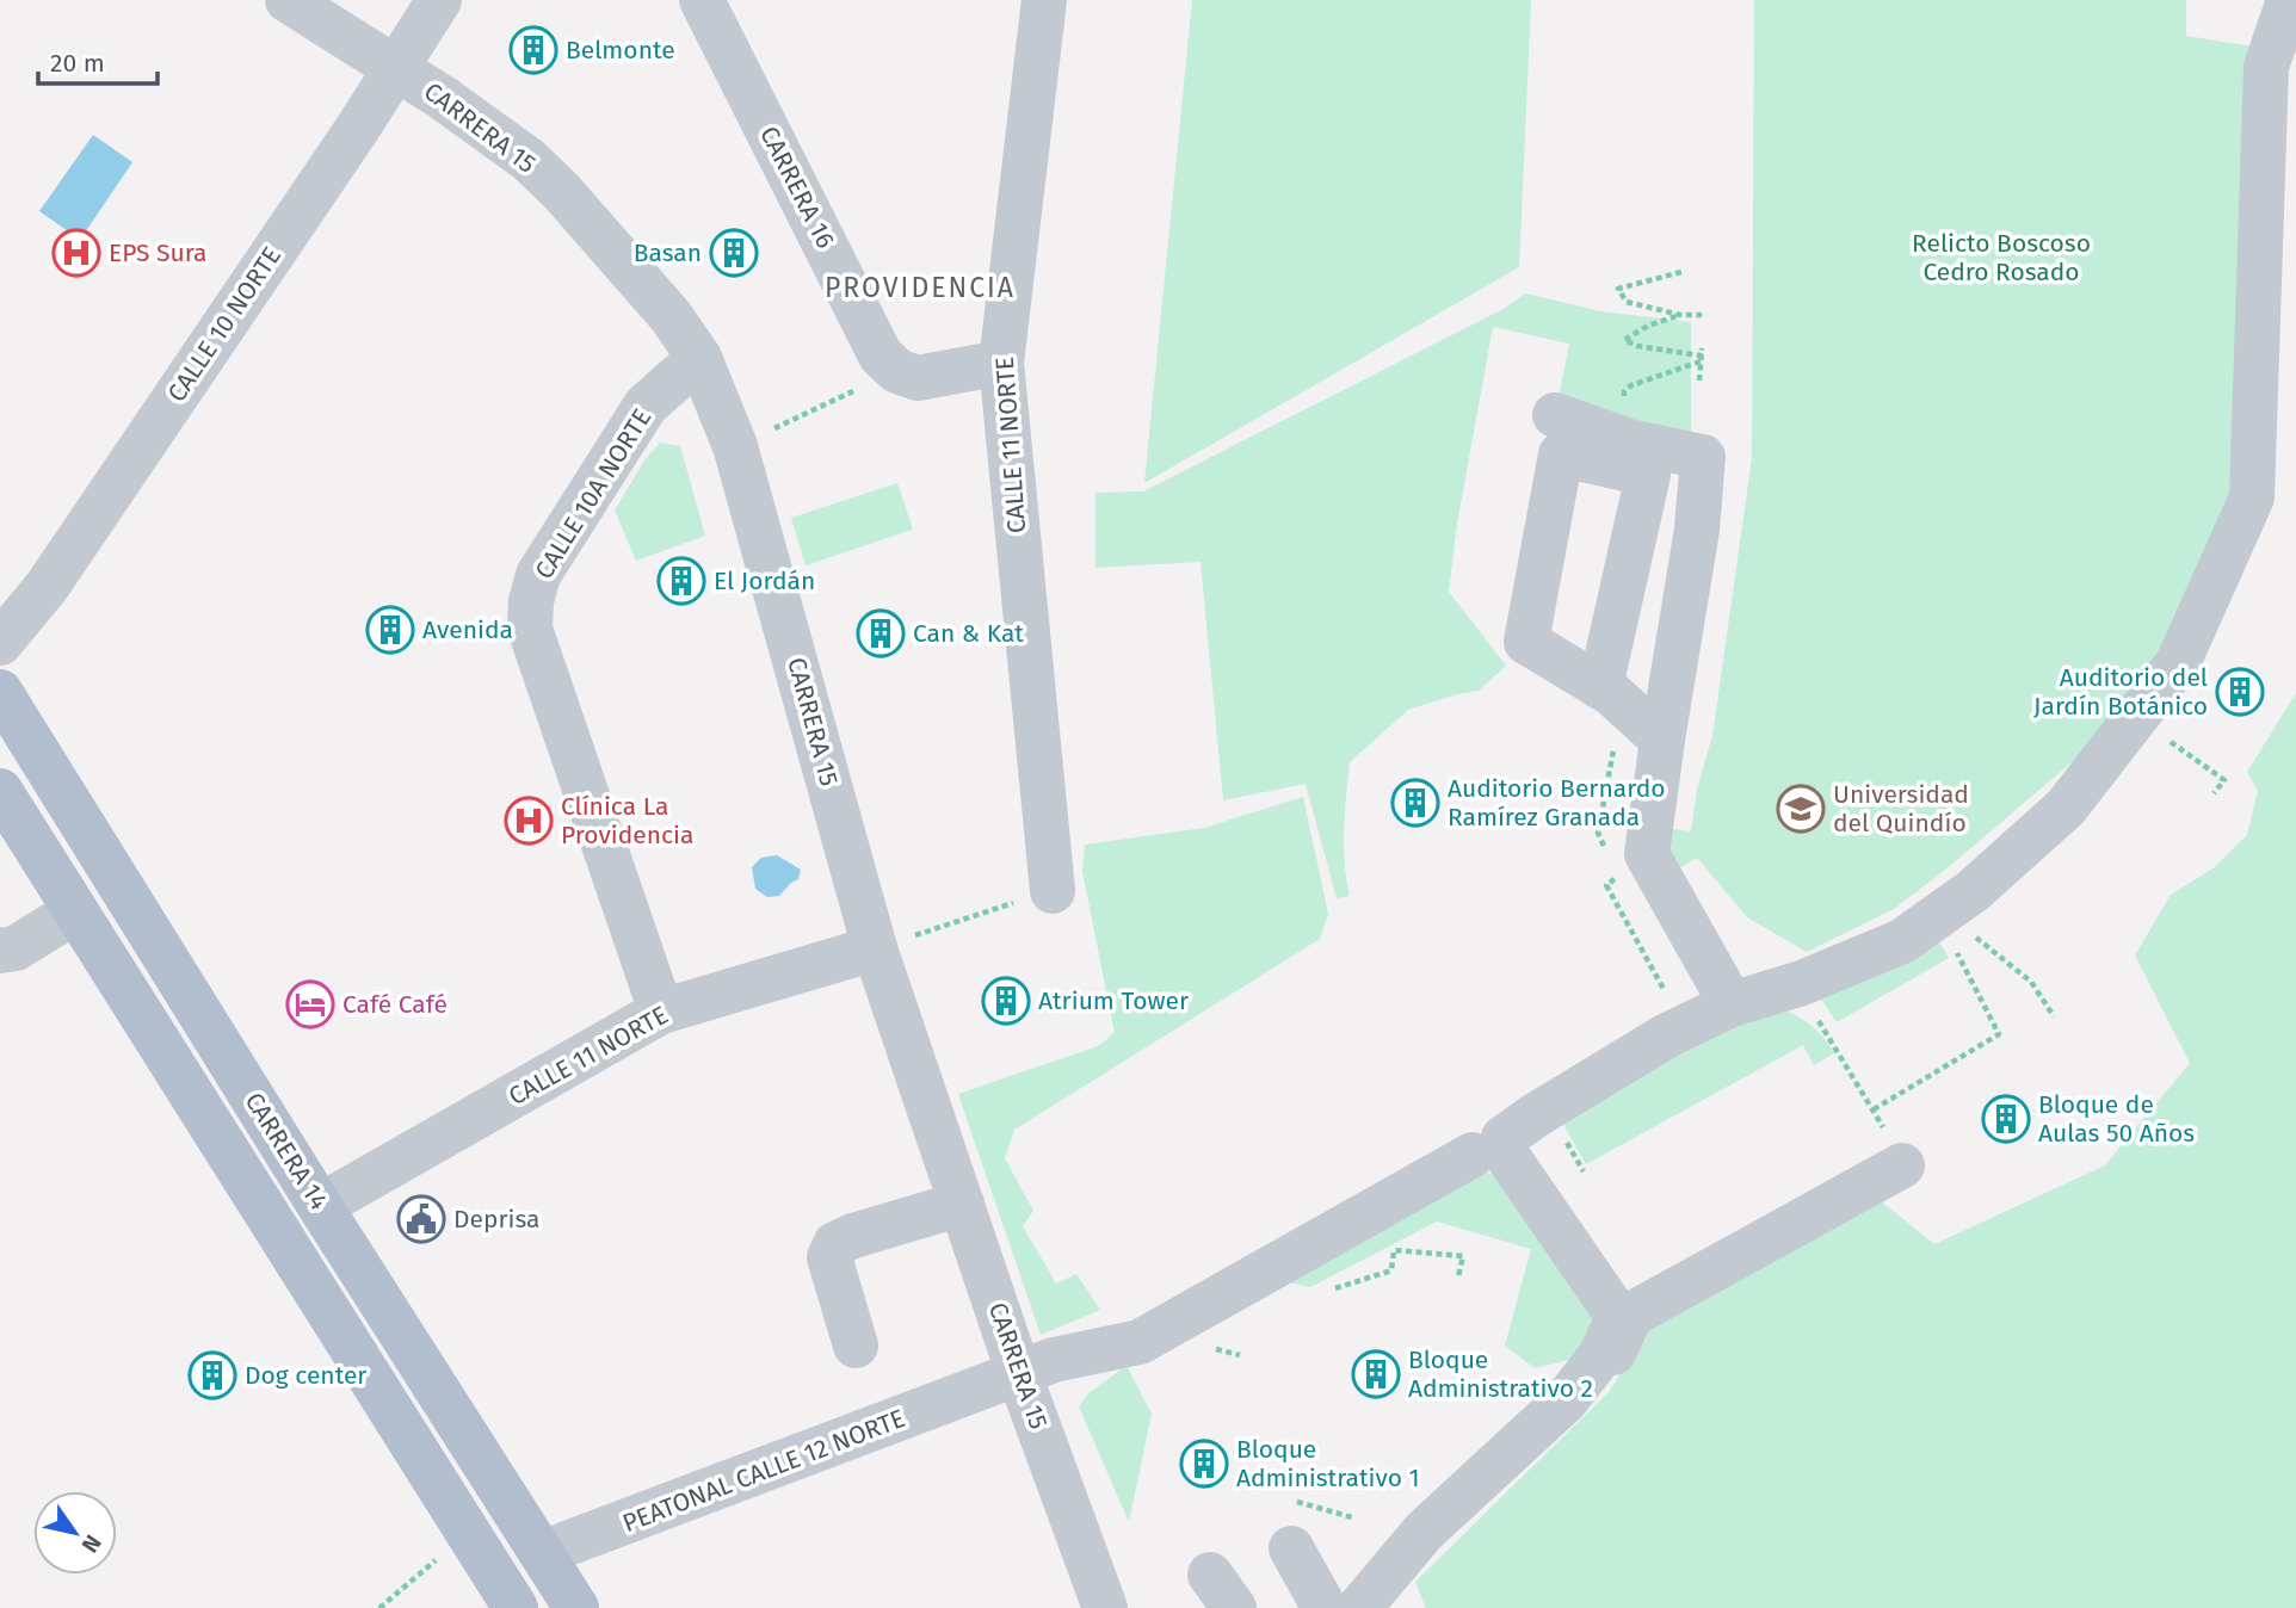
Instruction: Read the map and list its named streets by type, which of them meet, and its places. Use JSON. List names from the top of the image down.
{
  "streets": {
    "main road": ["CARRERA 14"],
    "street": [
      "CARRERA 15",
      "CARRERA 16",
      "CALLE 10 NORTE",
      "CALLE 11 NORTE",
      "CALLE 10A NORTE",
      "PEATONAL CALLE 12 NORTE"
    ]
  },
  "crossings": [
    ["CARRERA 15", "CALLE 10 NORTE"],
    ["CARRERA 15", "CALLE 11 NORTE"],
    ["CARRERA 15", "CALLE 10A NORTE"],
    ["CARRERA 15", "PEATONAL CALLE 12 NORTE"],
    ["CALLE 11 NORTE", "CALLE 10A NORTE"],
    ["CALLE 11 NORTE", "CARRERA 14"],
    ["CARRERA 14", "PEATONAL CALLE 12 NORTE"]
  ],
  "districts": ["PROVIDENCIA"],
  "parks": ["Relicto Boscoso Cedro Rosado"],
  "places": {
    "building": [
      "Belmonte",
      "Basan",
      "El Jordán",
      "Avenida",
      "Can & Kat",
      "Auditorio del Jardín Botánico",
      "Auditorio Bernardo Ramírez Granada",
      "Atrium Tower",
      "Bloque de Aulas 50 Años",
      "Bloque Administrativo 2",
      "Dog center",
      "Bloque Administrativo 1"
    ],
    "hospital": ["EPS Sura", "Clínica La Providencia"],
    "school or university": ["Universidad del Quindío"],
    "hotel": ["Café Café"],
    "public building": ["Deprisa"]
  },
  "scale_bar": "20 m",
  "north": "bottom right"
}
